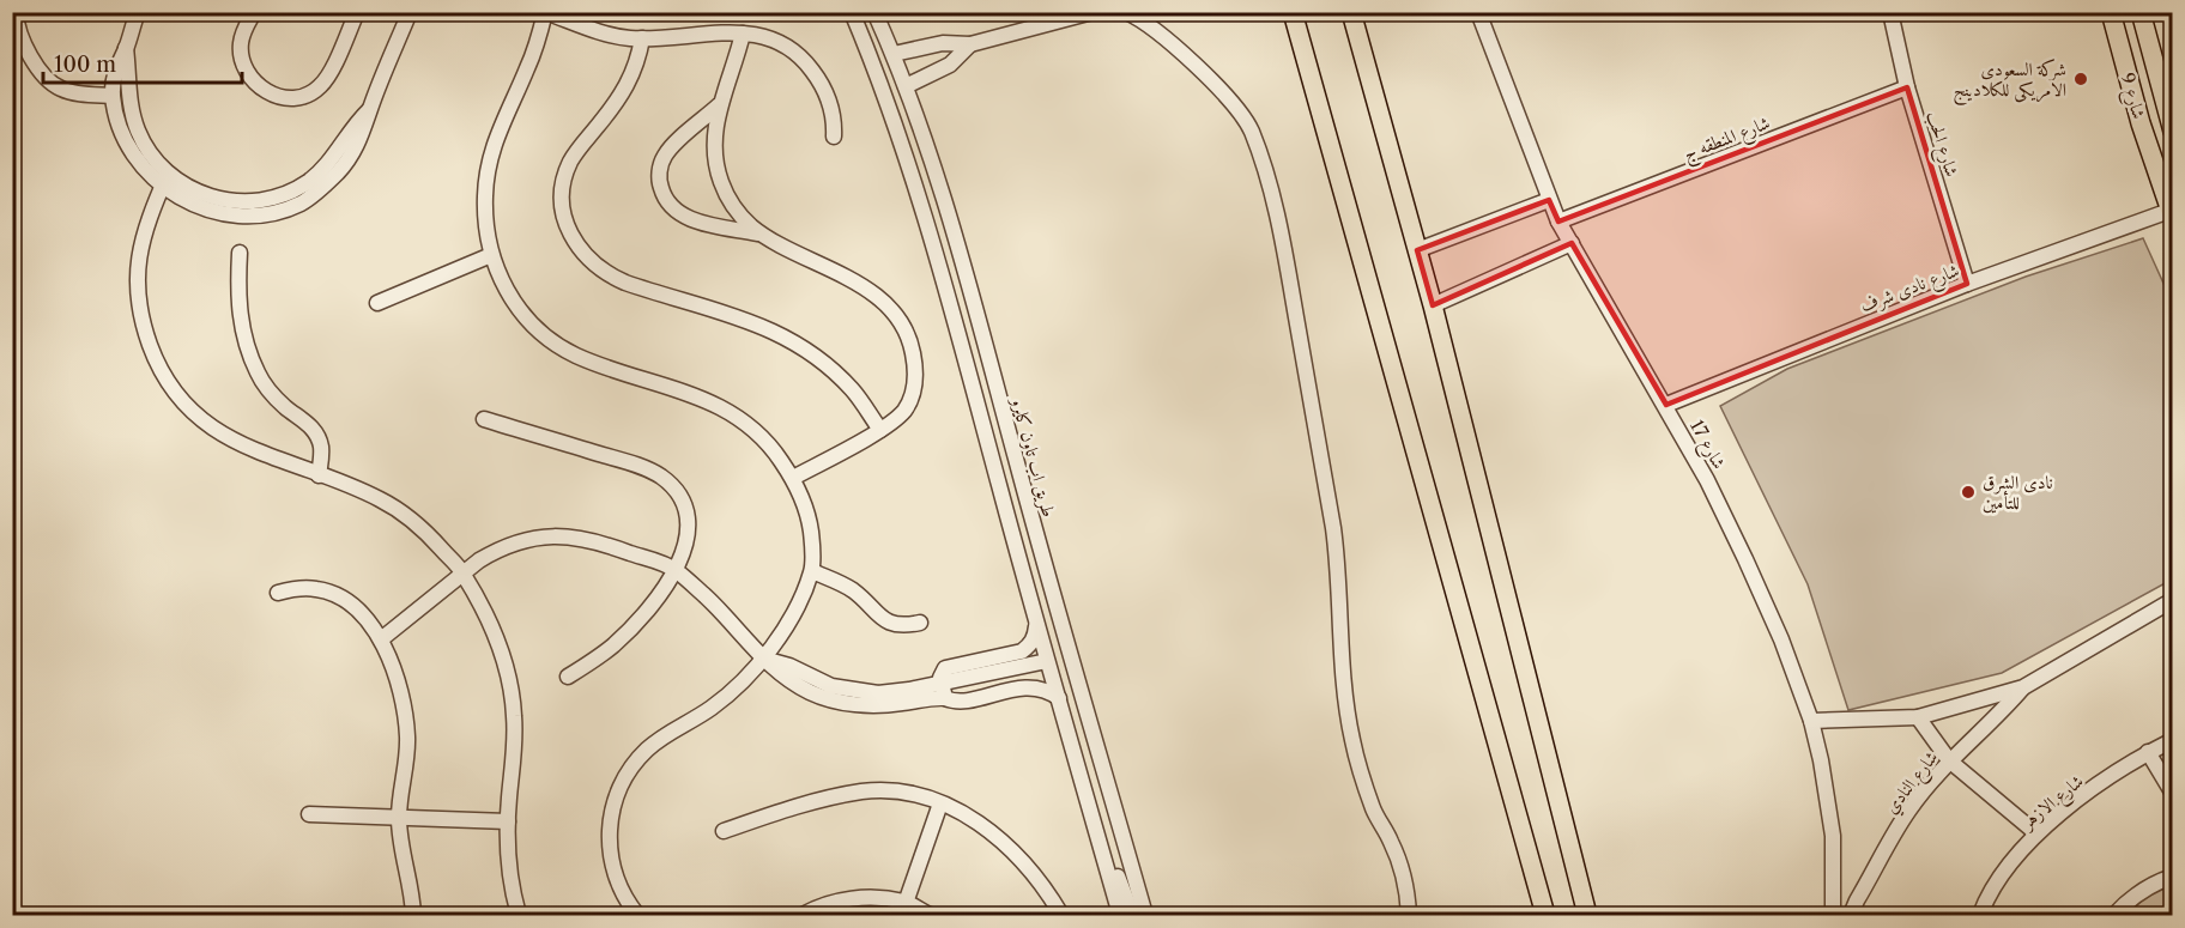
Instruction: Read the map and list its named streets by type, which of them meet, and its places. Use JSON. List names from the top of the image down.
{
  "streets": {
    "main road": ["شارع 9"],
    "street": [
      "شارع المنطقه ج",
      "شارع الحب",
      "شارع نادى شرف",
      "شارع 17",
      "طريق اب تاون كايرو",
      "شارع النادي",
      "شارع الازهر"
    ]
  },
  "crossings": [
    ["شارع 9", "شارع نادى شرف"],
    ["شارع المنطقه ج", "شارع الحب"],
    ["شارع المنطقه ج", "شارع 17"],
    ["شارع الحب", "شارع نادى شرف"],
    ["شارع نادى شرف", "شارع 17"],
    ["شارع 17", "شارع النادي"]
  ],
  "places": ["شركة السعودى الامريكى للكلادينج", "نادى الشرق للتأمين"],
  "scale_bar": "100 m"
}
